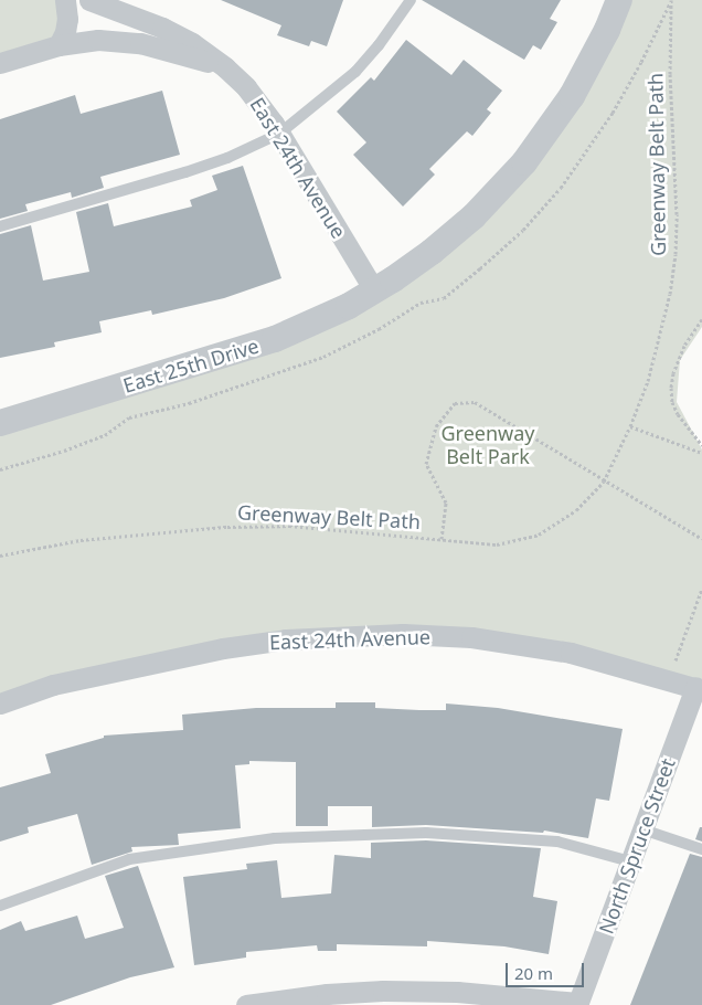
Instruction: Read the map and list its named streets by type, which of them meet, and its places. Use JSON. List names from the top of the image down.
{
  "streets": {
    "street": ["East 24th Avenue", "East 25th Drive", "North Spruce Street"],
    "path": ["Greenway Belt Path"]
  },
  "crossings": [
    ["East 24th Avenue", "East 25th Drive"],
    ["East 24th Avenue", "North Spruce Street"]
  ],
  "parks": ["Greenway Belt Park"],
  "scale_bar": "20 m"
}
